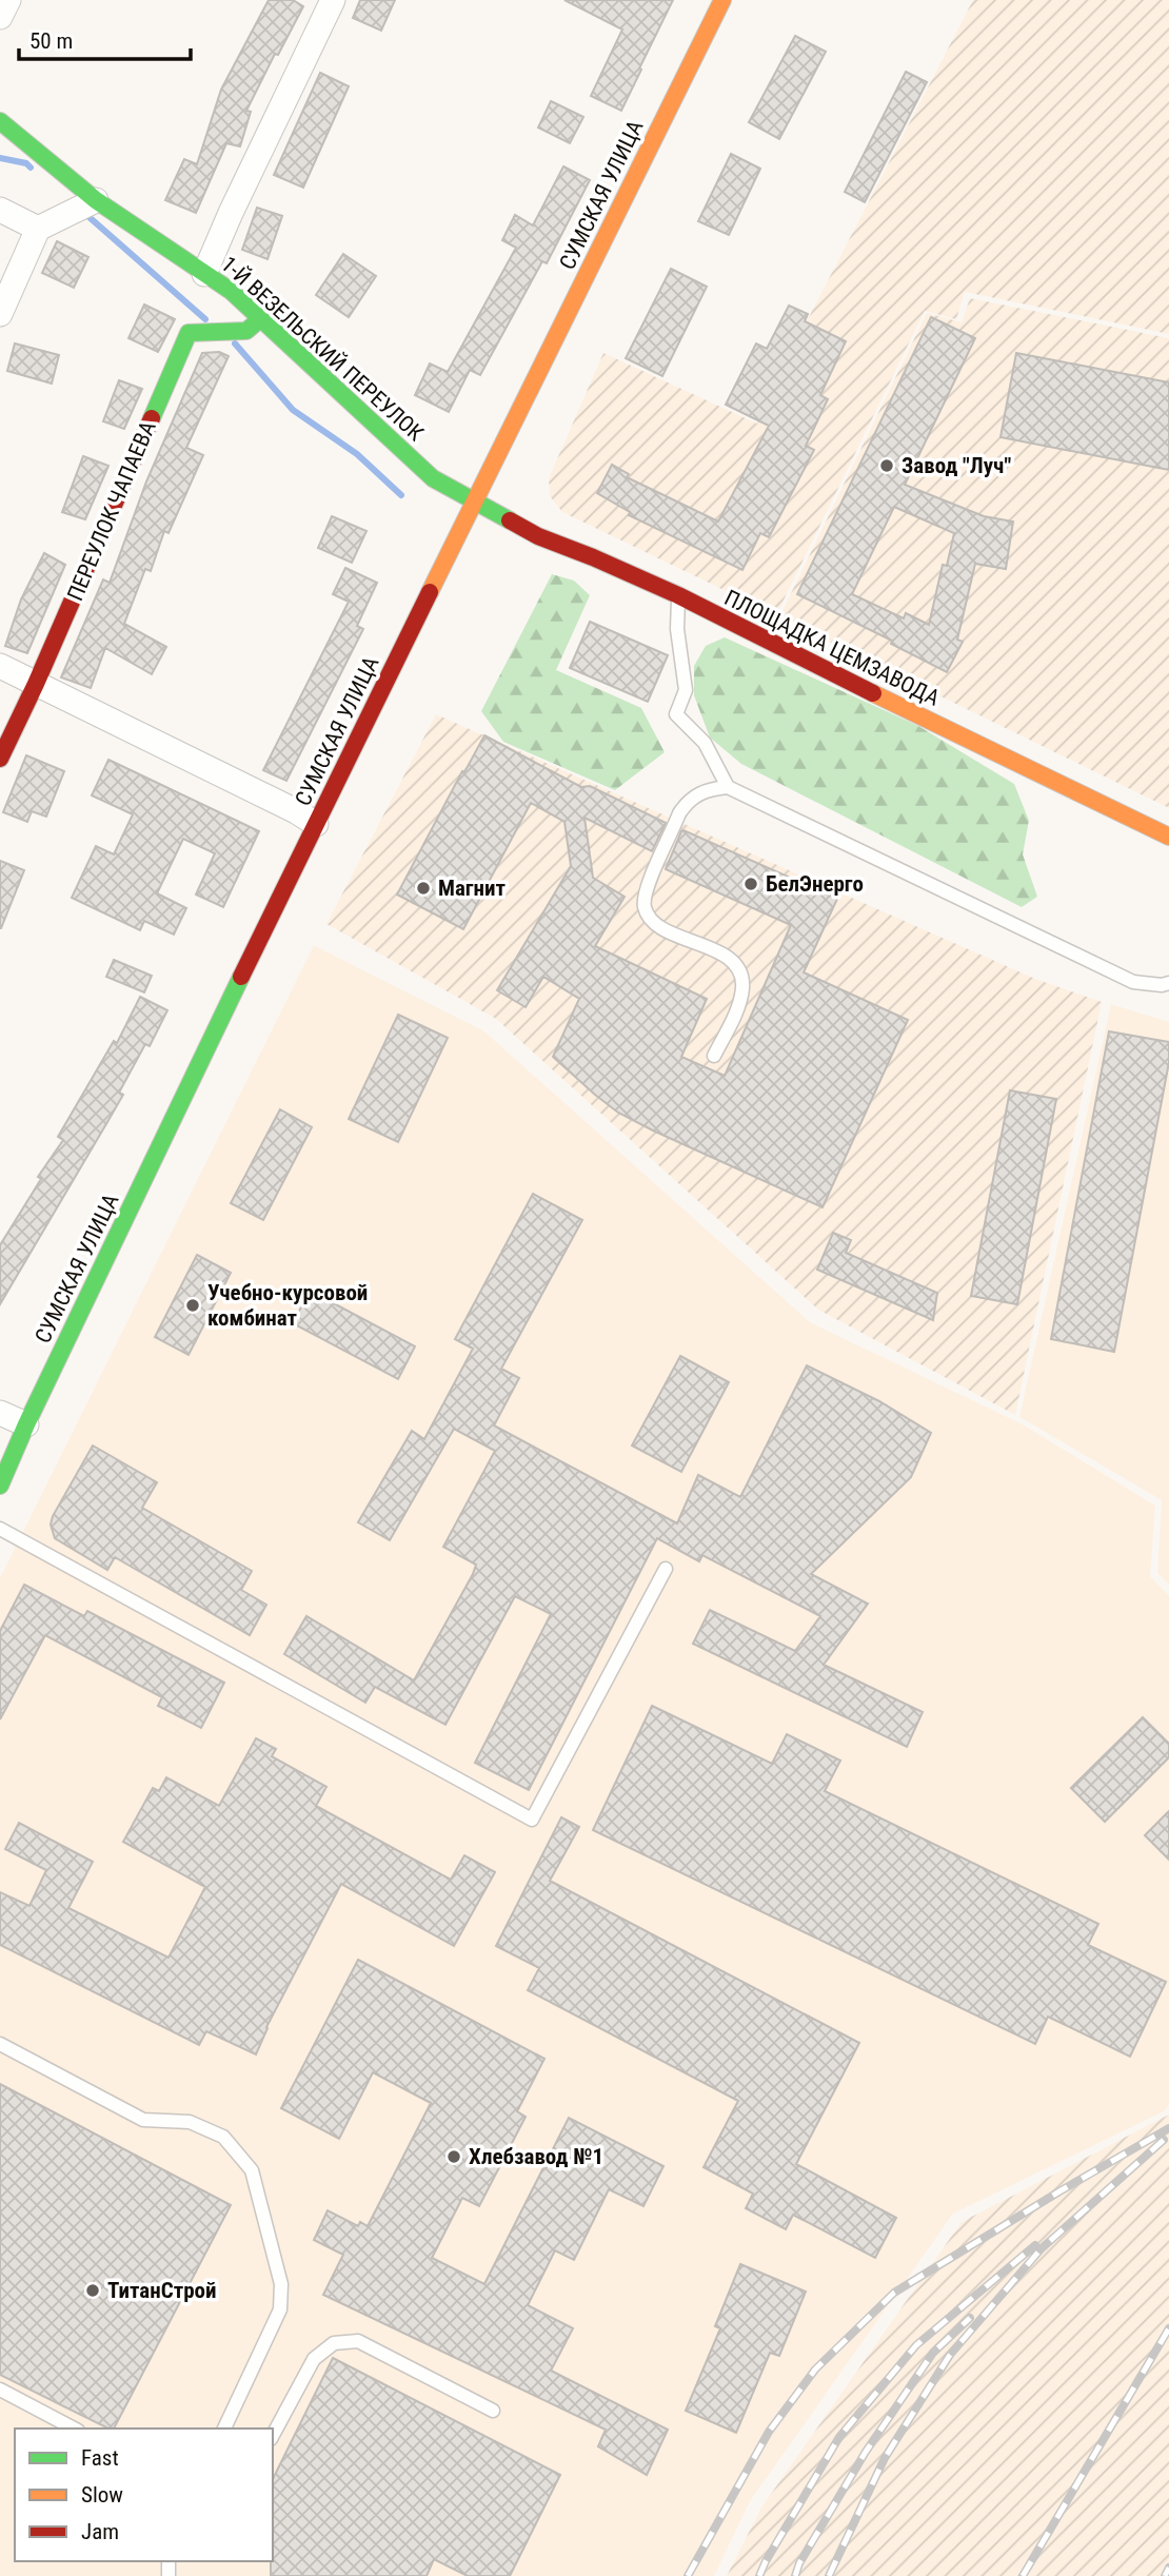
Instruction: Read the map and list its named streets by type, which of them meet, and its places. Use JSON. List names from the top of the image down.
{
  "streets": {
    "street": [
      "СУМСКАЯ УЛИЦА",
      "1-Й ВЕЗЕЛЬСКИЙ ПЕРЕУЛОК",
      "ПЕРЕУЛОК ЧАПАЕВА",
      "ПЛОЩАДКА ЦЕМЗАВОДА"
    ]
  },
  "crossings": [
    ["СУМСКАЯ УЛИЦА", "1-Й ВЕЗЕЛЬСКИЙ ПЕРЕУЛОК"],
    ["СУМСКАЯ УЛИЦА", "ПЛОЩАДКА ЦЕМЗАВОДА"],
    ["1-Й ВЕЗЕЛЬСКИЙ ПЕРЕУЛОК", "ПЕРЕУЛОК ЧАПАЕВА"],
    ["1-Й ВЕЗЕЛЬСКИЙ ПЕРЕУЛОК", "ПЛОЩАДКА ЦЕМЗАВОДА"]
  ],
  "places": [
    "Завод \"Луч\"",
    "БелЭнерго",
    "Магнит",
    "Учебно-курсовой комбинат",
    "Хлебзавод №1",
    "ТитанСтрой"
  ],
  "legend": ["Fast", "Slow", "Jam"],
  "scale_bar": "50 m"
}
